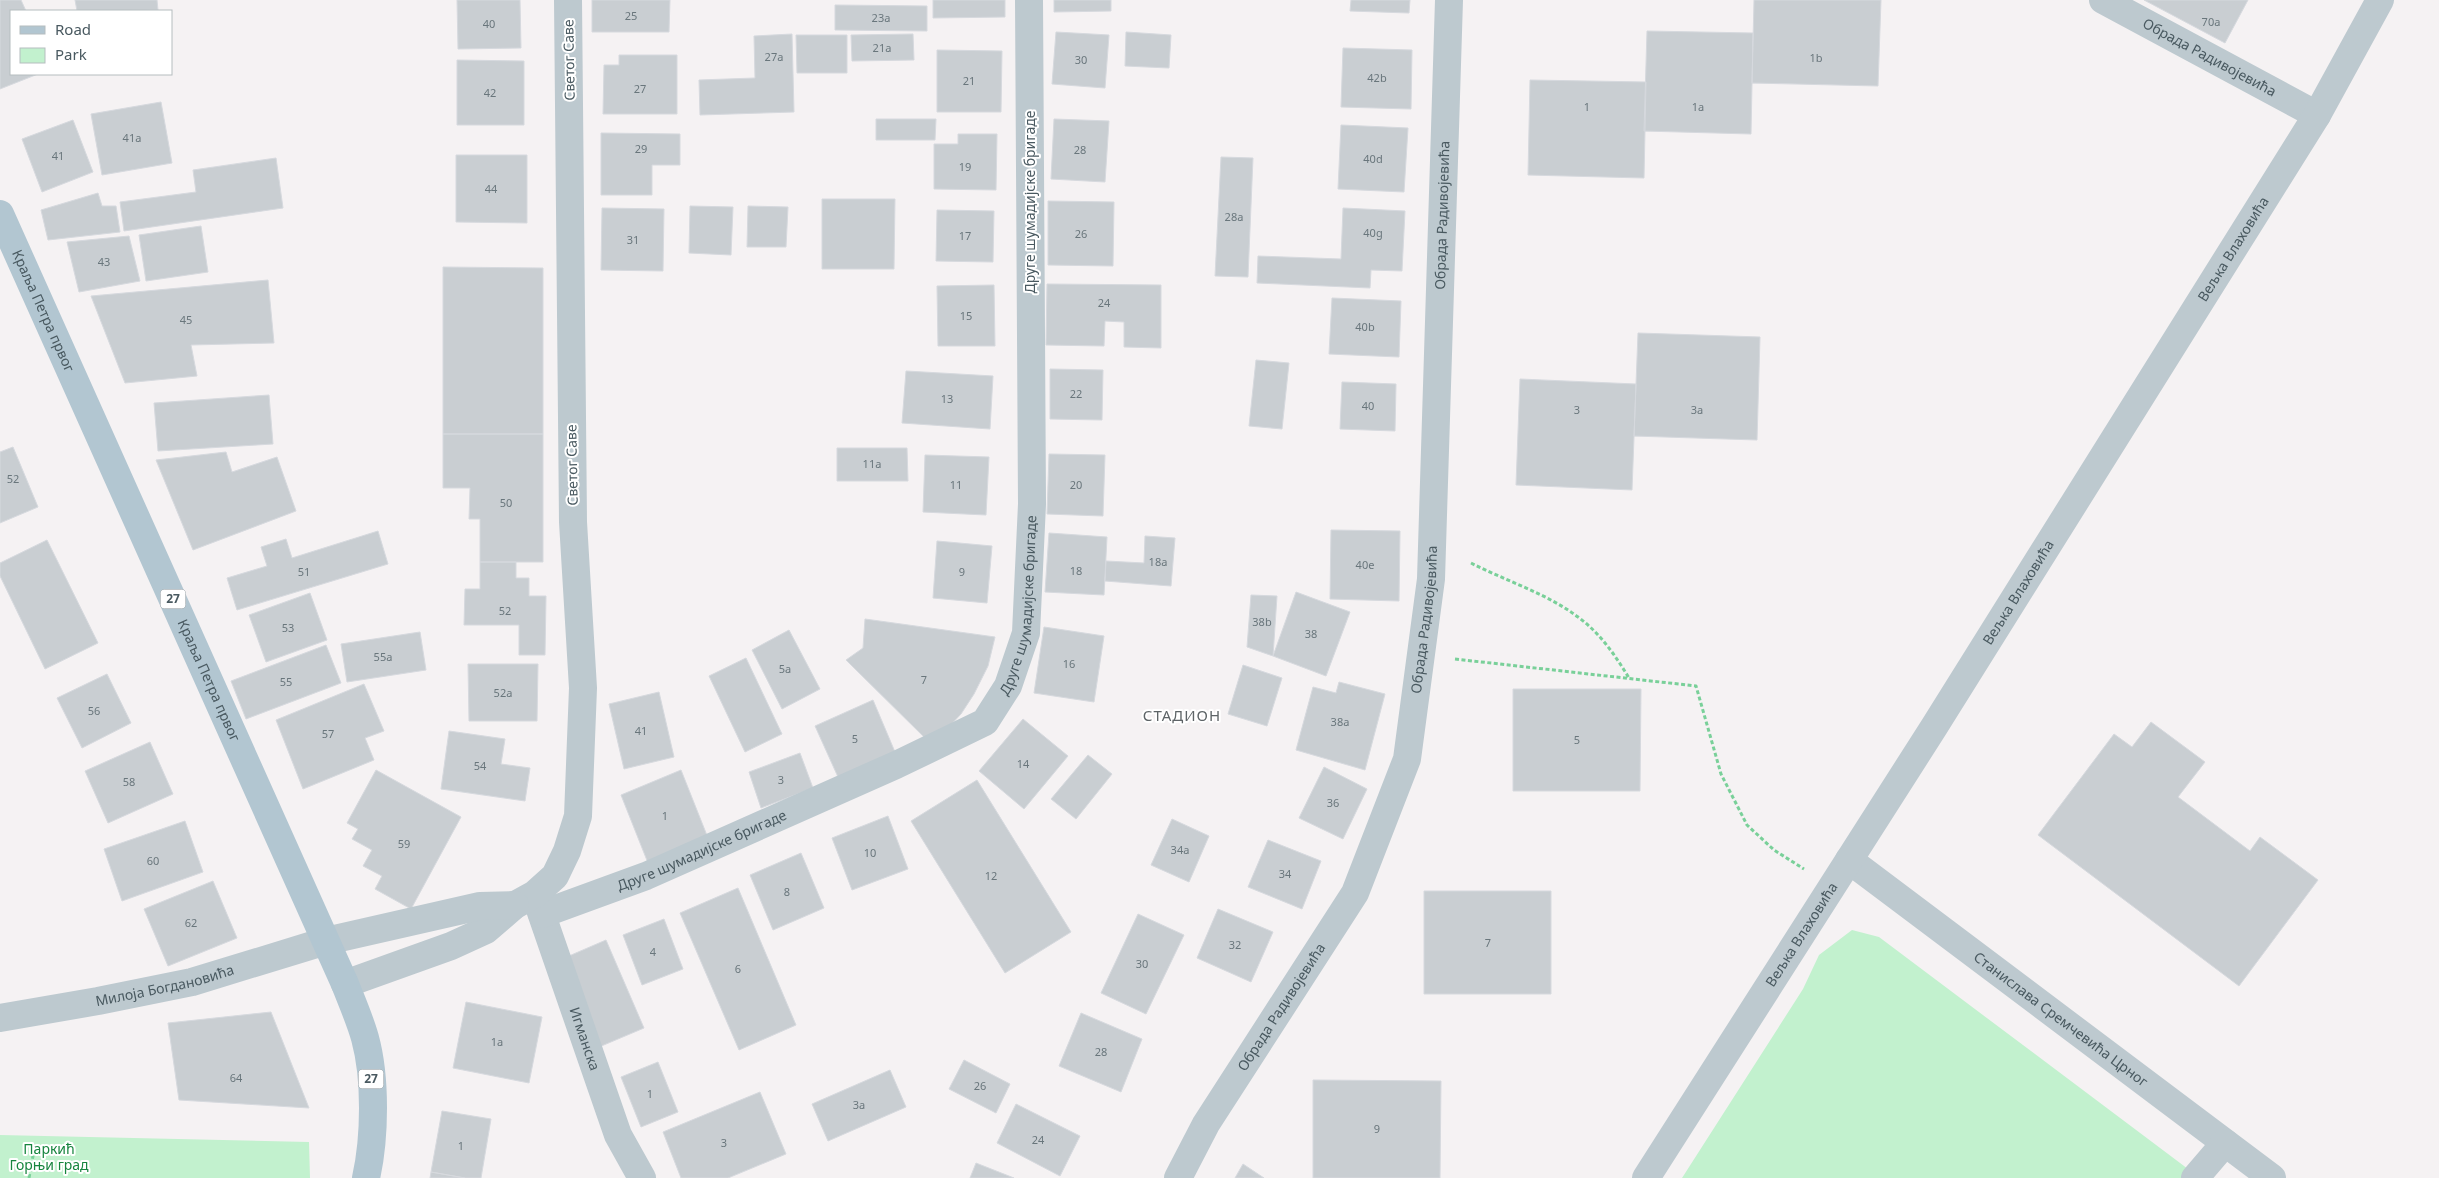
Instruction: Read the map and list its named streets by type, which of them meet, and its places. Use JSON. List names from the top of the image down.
{
  "streets": {
    "main road": ["Краља Петра првог", "27"],
    "street": [
      "Обрада Радивојевића",
      "Светог Саве",
      "Друге шумадијске бригаде",
      "Вељка Влаховића",
      "Милоја Богдановића",
      "Станислава Сремчевића Црног",
      "Игманска"
    ]
  },
  "crossings": [
    ["Обрада Радивојевића", "Вељка Влаховића"],
    ["Светог Саве", "Друге шумадијске бригаде"],
    ["Светог Саве", "Игманска"],
    ["Друге шумадијске бригаде", "Краља Петра првог"],
    ["Друге шумадијске бригаде", "27"],
    ["Друге шумадијске бригаде", "Милоја Богдановића"],
    ["Друге шумадијске бригаде", "Игманска"],
    ["Вељка Влаховића", "Станислава Сремчевића Црног"],
    ["Краља Петра првог", "27"],
    ["Краља Петра првог", "Милоја Богдановића"]
  ],
  "districts": ["СТАДИОН"],
  "parks": ["Паркић Горњи град"],
  "house_numbers": [
    "25",
    "23a",
    "70a",
    "40",
    "21a",
    "27a",
    "1b",
    "30",
    "42b",
    "21",
    "27",
    "42",
    "1",
    "1a",
    "41a",
    "29",
    "28",
    "41",
    "40d",
    "19",
    "44",
    "28a",
    "40g",
    "26",
    "17",
    "31",
    "43",
    "24",
    "15",
    "45",
    "40b",
    "22",
    "13",
    "40",
    "3",
    "3a",
    "11a",
    "52",
    "11",
    "20",
    "50",
    "18a",
    "40e",
    "18",
    "51",
    "9",
    "52",
    "38b",
    "53",
    "38",
    "55a",
    "16",
    "5a",
    "7",
    "55",
    "52a",
    "56",
    "38a",
    "41",
    "57",
    "5",
    "5",
    "14",
    "54",
    "3",
    "58",
    "36",
    "1",
    "59",
    "34a",
    "10",
    "60",
    "34",
    "12",
    "8",
    "62",
    "7",
    "32",
    "4",
    "30",
    "6",
    "1a",
    "28",
    "64",
    "26",
    "1",
    "3a",
    "9",
    "24",
    "3",
    "1"
  ],
  "legend": ["Road", "Park"]
}
